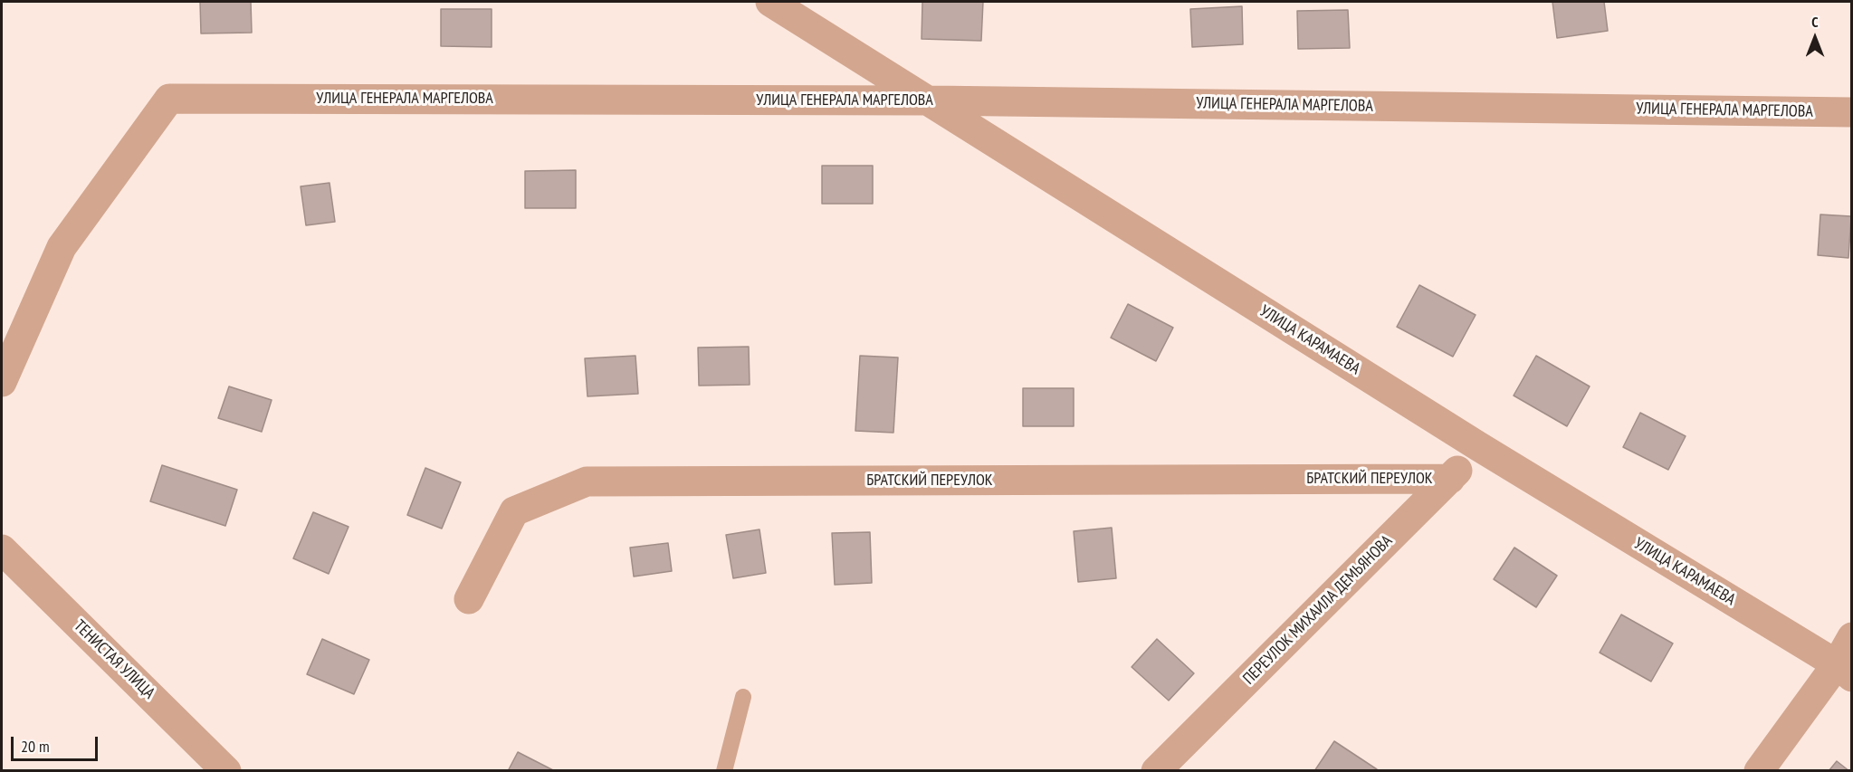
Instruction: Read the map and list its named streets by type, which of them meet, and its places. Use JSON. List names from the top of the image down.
{
  "streets": {
    "street": [
      "УЛИЦА ГЕНЕРАЛА МАРГЕЛОВА",
      "УЛИЦА КАРАМАЕВА",
      "БРАТСКИЙ ПЕРЕУЛОК",
      "ПЕРЕУЛОК МИХАИЛА ДЕМЬЯНОВА",
      "ТЕНИСТАЯ УЛИЦА"
    ]
  },
  "crossings": [
    ["УЛИЦА ГЕНЕРАЛА МАРГЕЛОВА", "УЛИЦА КАРАМАЕВА"],
    ["УЛИЦА КАРАМАЕВА", "ПЕРЕУЛОК МИХАИЛА ДЕМЬЯНОВА"],
    ["БРАТСКИЙ ПЕРЕУЛОК", "ПЕРЕУЛОК МИХАИЛА ДЕМЬЯНОВА"]
  ],
  "scale_bar": "20 m",
  "north": "top"
}
